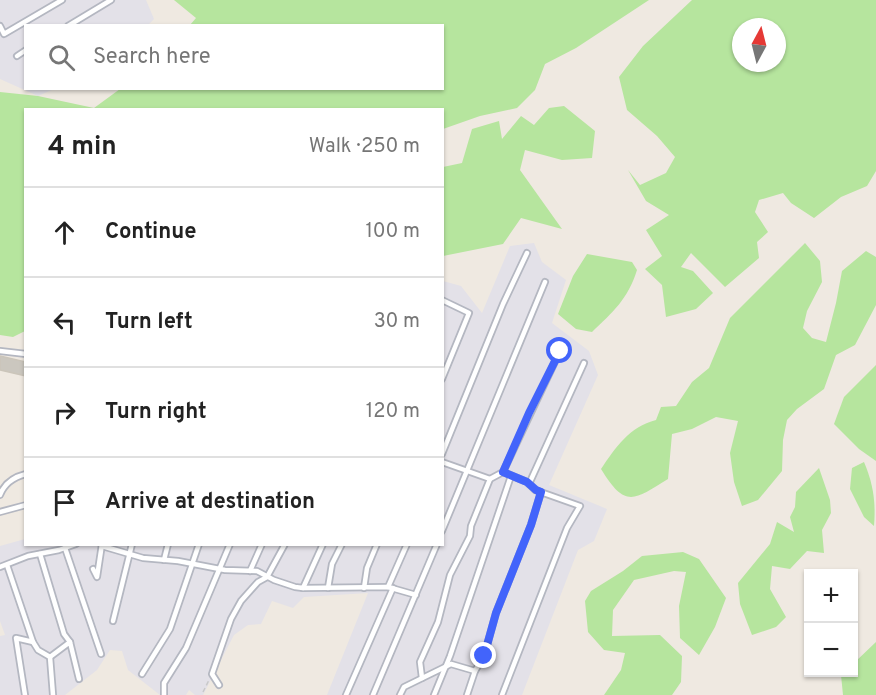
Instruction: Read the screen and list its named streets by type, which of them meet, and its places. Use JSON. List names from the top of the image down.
{
  "north": "top",
  "page": {
    "search": "Search here",
    "heading": ["4 min", "Walk · 250 m"],
    "list": [
      ["Continue", "100 m"],
      ["Turn left", "30 m"],
      ["Turn right", "120 m"],
      "Arrive at destination"
    ],
    "map_buttons": ["+", "−"]
  }
}
